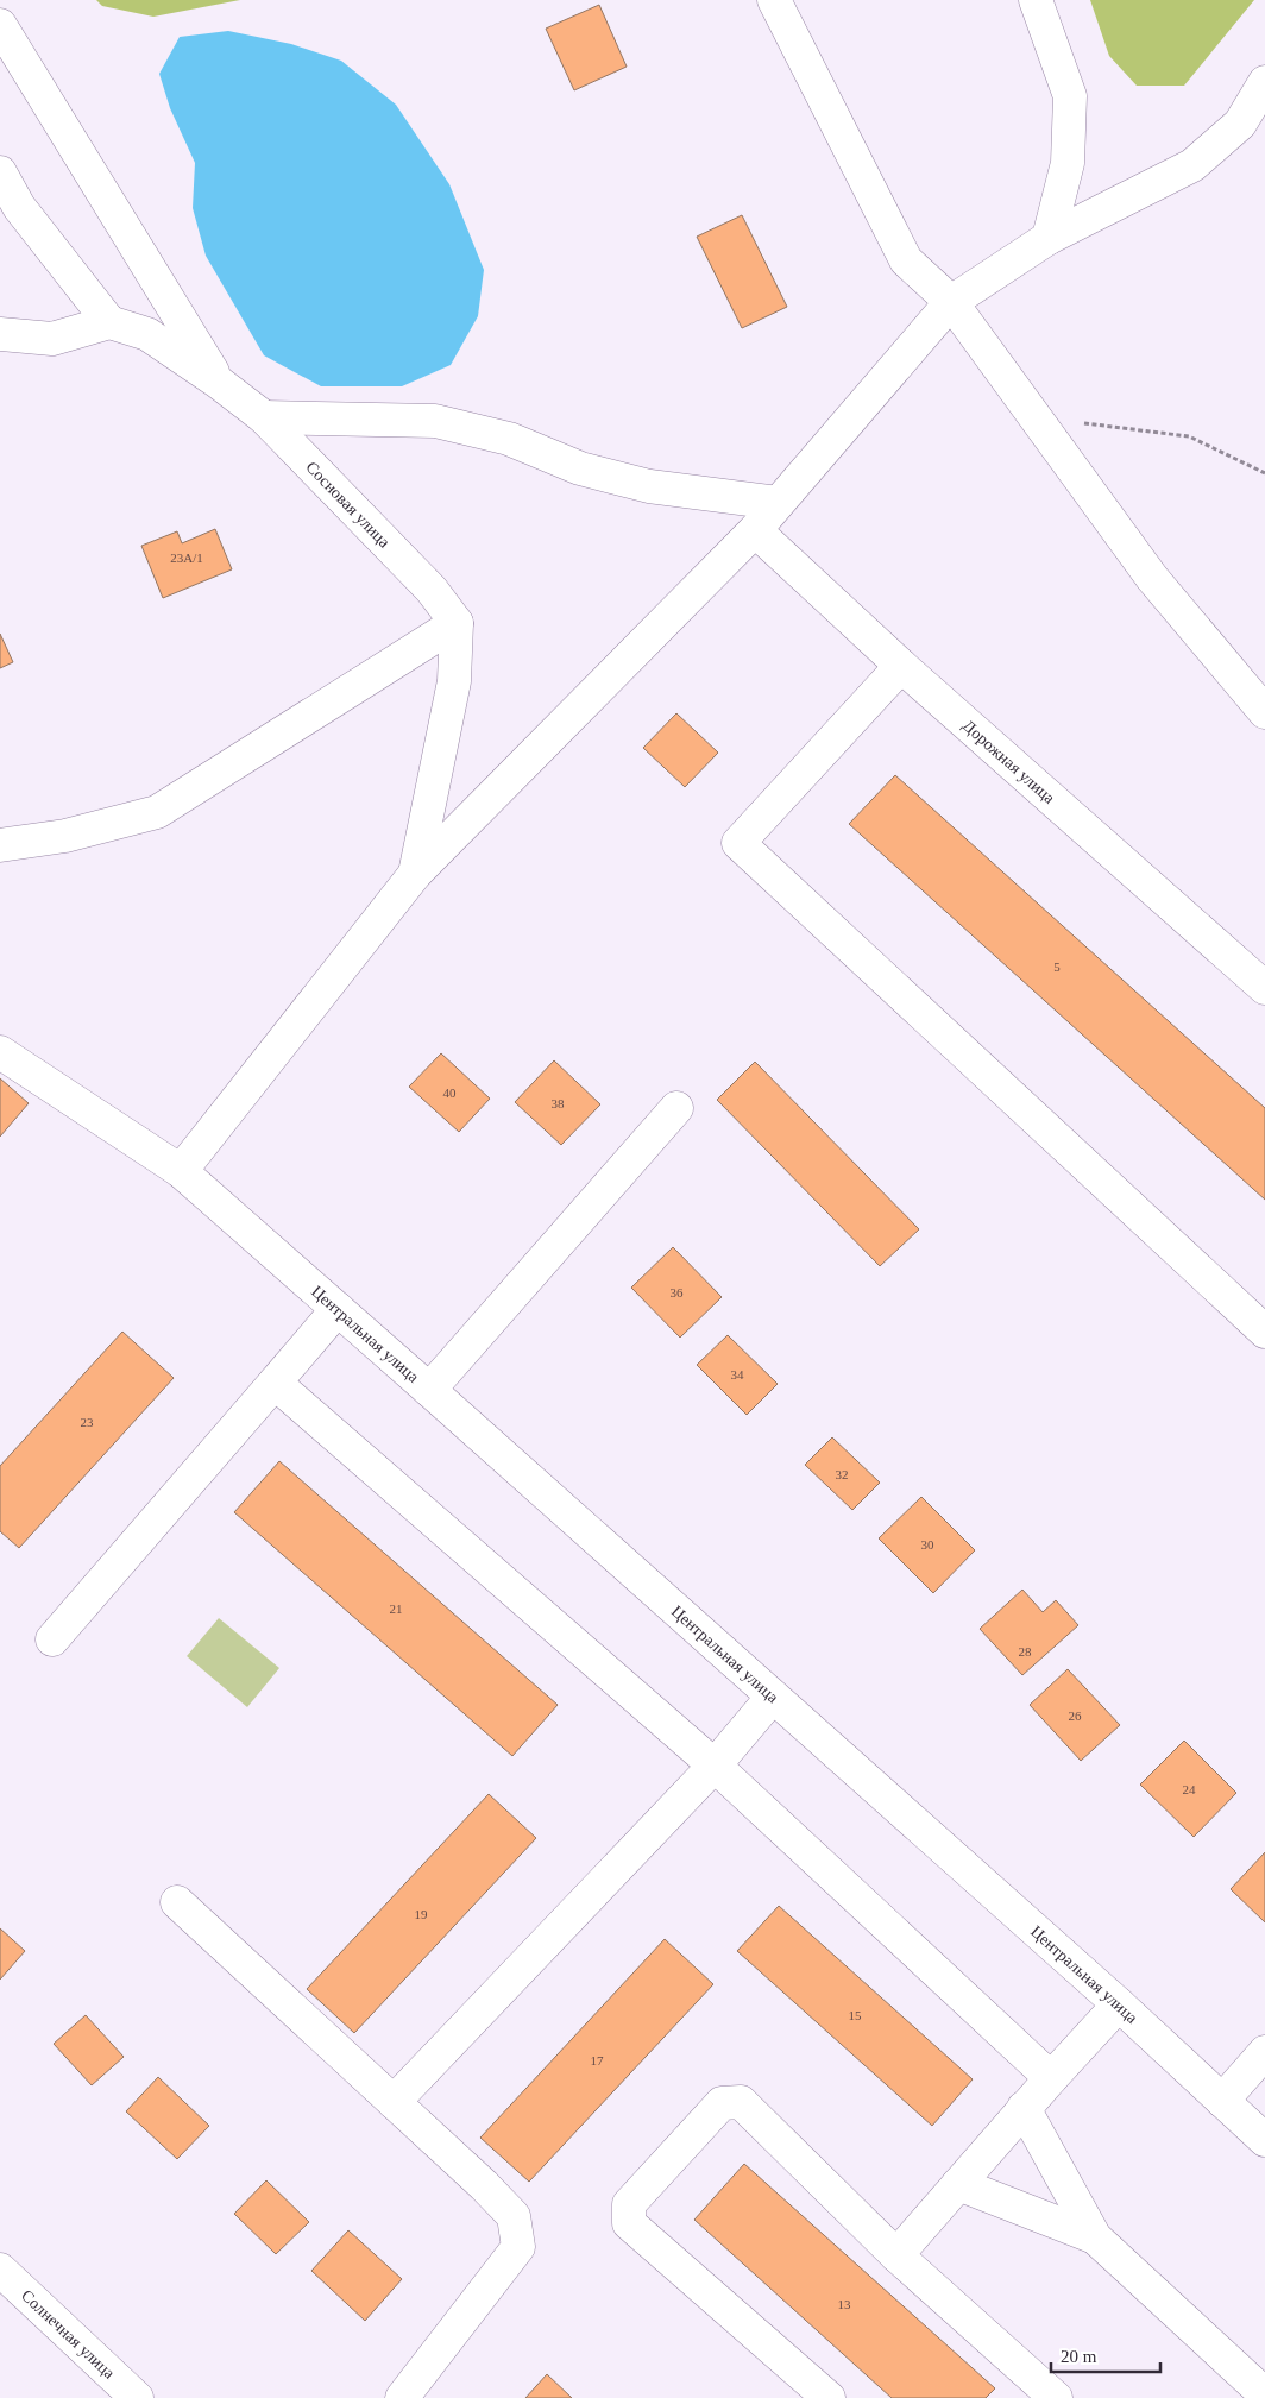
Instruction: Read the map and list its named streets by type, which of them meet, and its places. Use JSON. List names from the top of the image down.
{
  "streets": {
    "street": [
      "Сосновая улица",
      "Дорожная улица",
      "Центральная улица",
      "Солнечная улица"
    ]
  },
  "house_numbers": [
    "23А/1",
    "5",
    "40",
    "38",
    "36",
    "34",
    "23",
    "32",
    "30",
    "21",
    "28",
    "26",
    "24",
    "19",
    "15",
    "17",
    "13"
  ],
  "scale_bar": "20 m"
}
